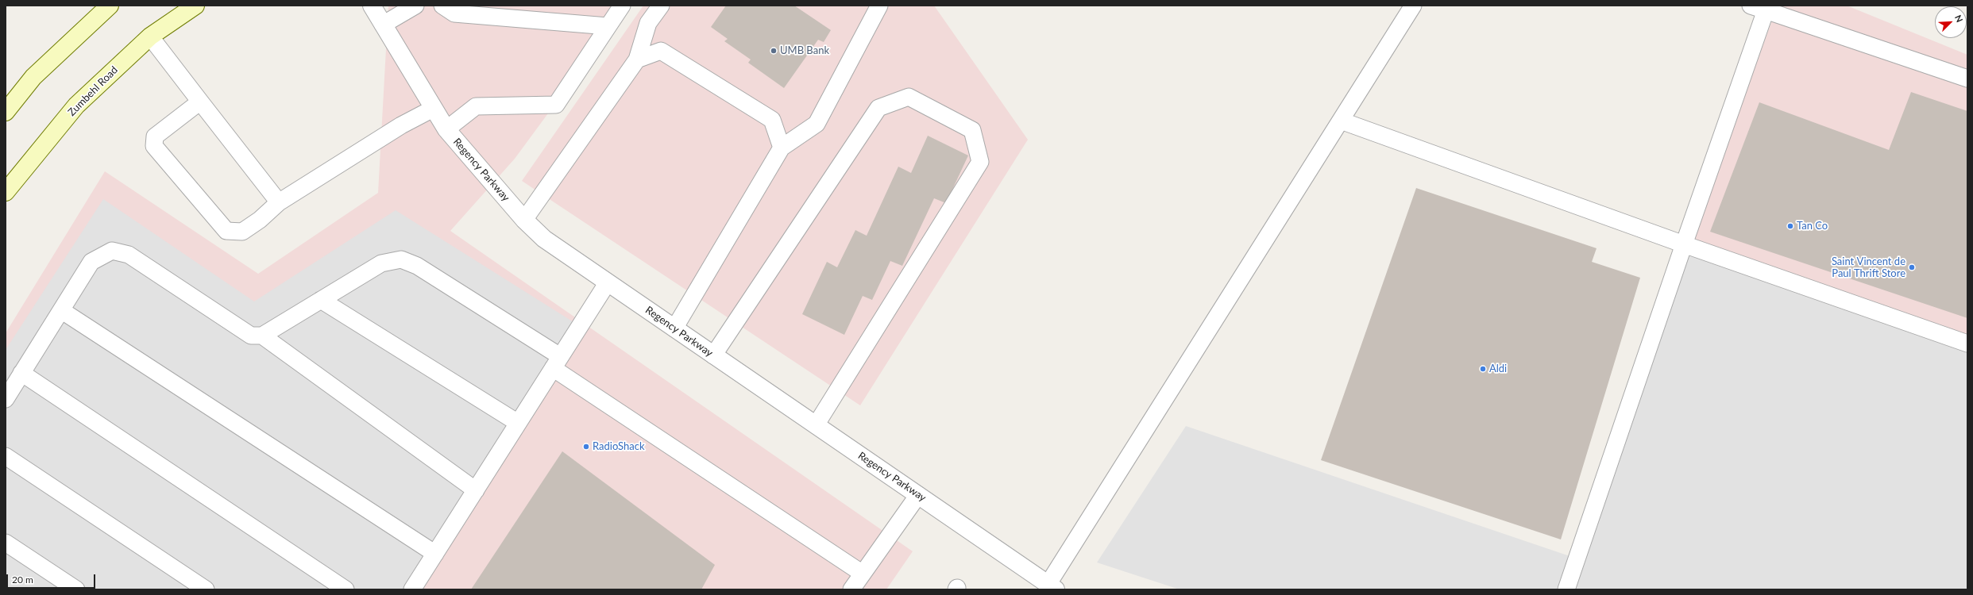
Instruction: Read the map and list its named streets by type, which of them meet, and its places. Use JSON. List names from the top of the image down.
{
  "streets": {
    "main road": ["Zumbehl Road"],
    "street": ["Regency Parkway"]
  },
  "places": [
    "UMB Bank",
    "Tan Co",
    "Saint Vincent de Paul Thrift Store",
    "Aldi",
    "RadioShack"
  ],
  "scale_bar": "20 m",
  "north": "top right"
}
